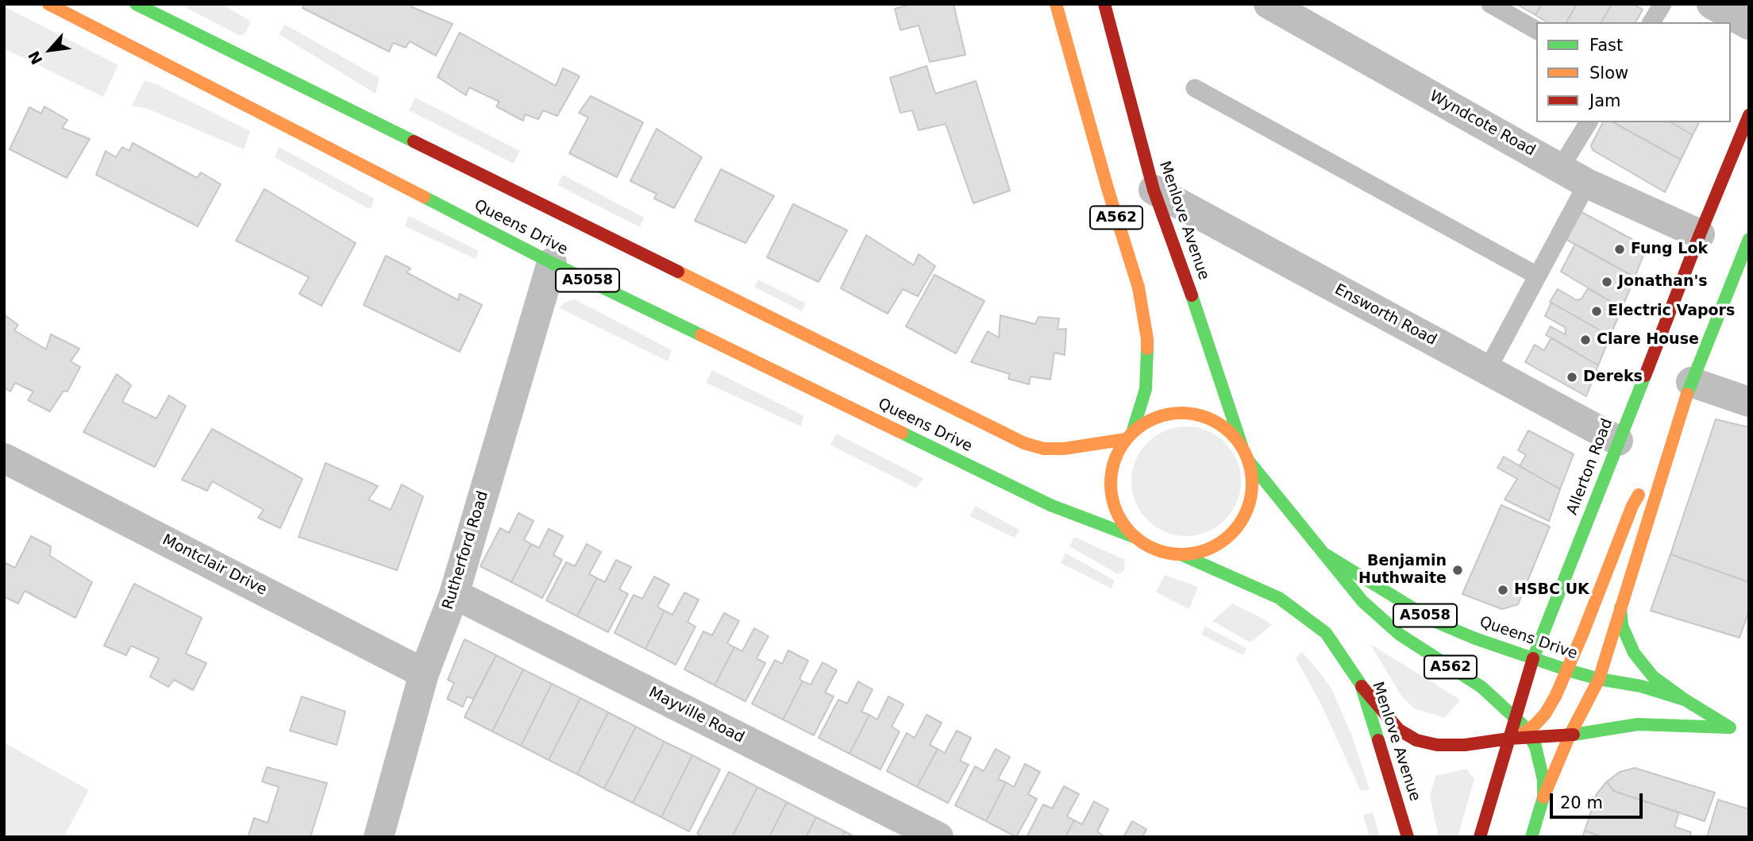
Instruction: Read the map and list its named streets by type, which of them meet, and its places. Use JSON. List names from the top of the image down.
{
  "streets": {
    "main road": [
      "A562",
      "Menlove Avenue",
      "Queens Drive",
      "A5058",
      "Allerton Road"
    ],
    "street": [
      "Wyndcote Road",
      "Ensworth Road",
      "Rutherford Road",
      "Montclair Drive",
      "Mayville Road"
    ]
  },
  "crossings": [
    ["Wyndcote Road", "Allerton Road"],
    ["A562", "Menlove Avenue"],
    ["A562", "Queens Drive"],
    ["Menlove Avenue", "Queens Drive"],
    ["Menlove Avenue", "Ensworth Road"],
    ["Queens Drive", "Allerton Road"],
    ["Queens Drive", "Rutherford Road"],
    ["Ensworth Road", "Allerton Road"],
    ["Rutherford Road", "Montclair Drive"],
    ["Rutherford Road", "Mayville Road"]
  ],
  "places": [
    "Fung Lok",
    "Jonathan's",
    "Electric Vapors",
    "Clare House",
    "Dereks",
    "Benjamin Huthwaite",
    "HSBC UK"
  ],
  "legend": ["Fast", "Slow", "Jam"],
  "scale_bar": "20 m",
  "north": "bottom left"
}
